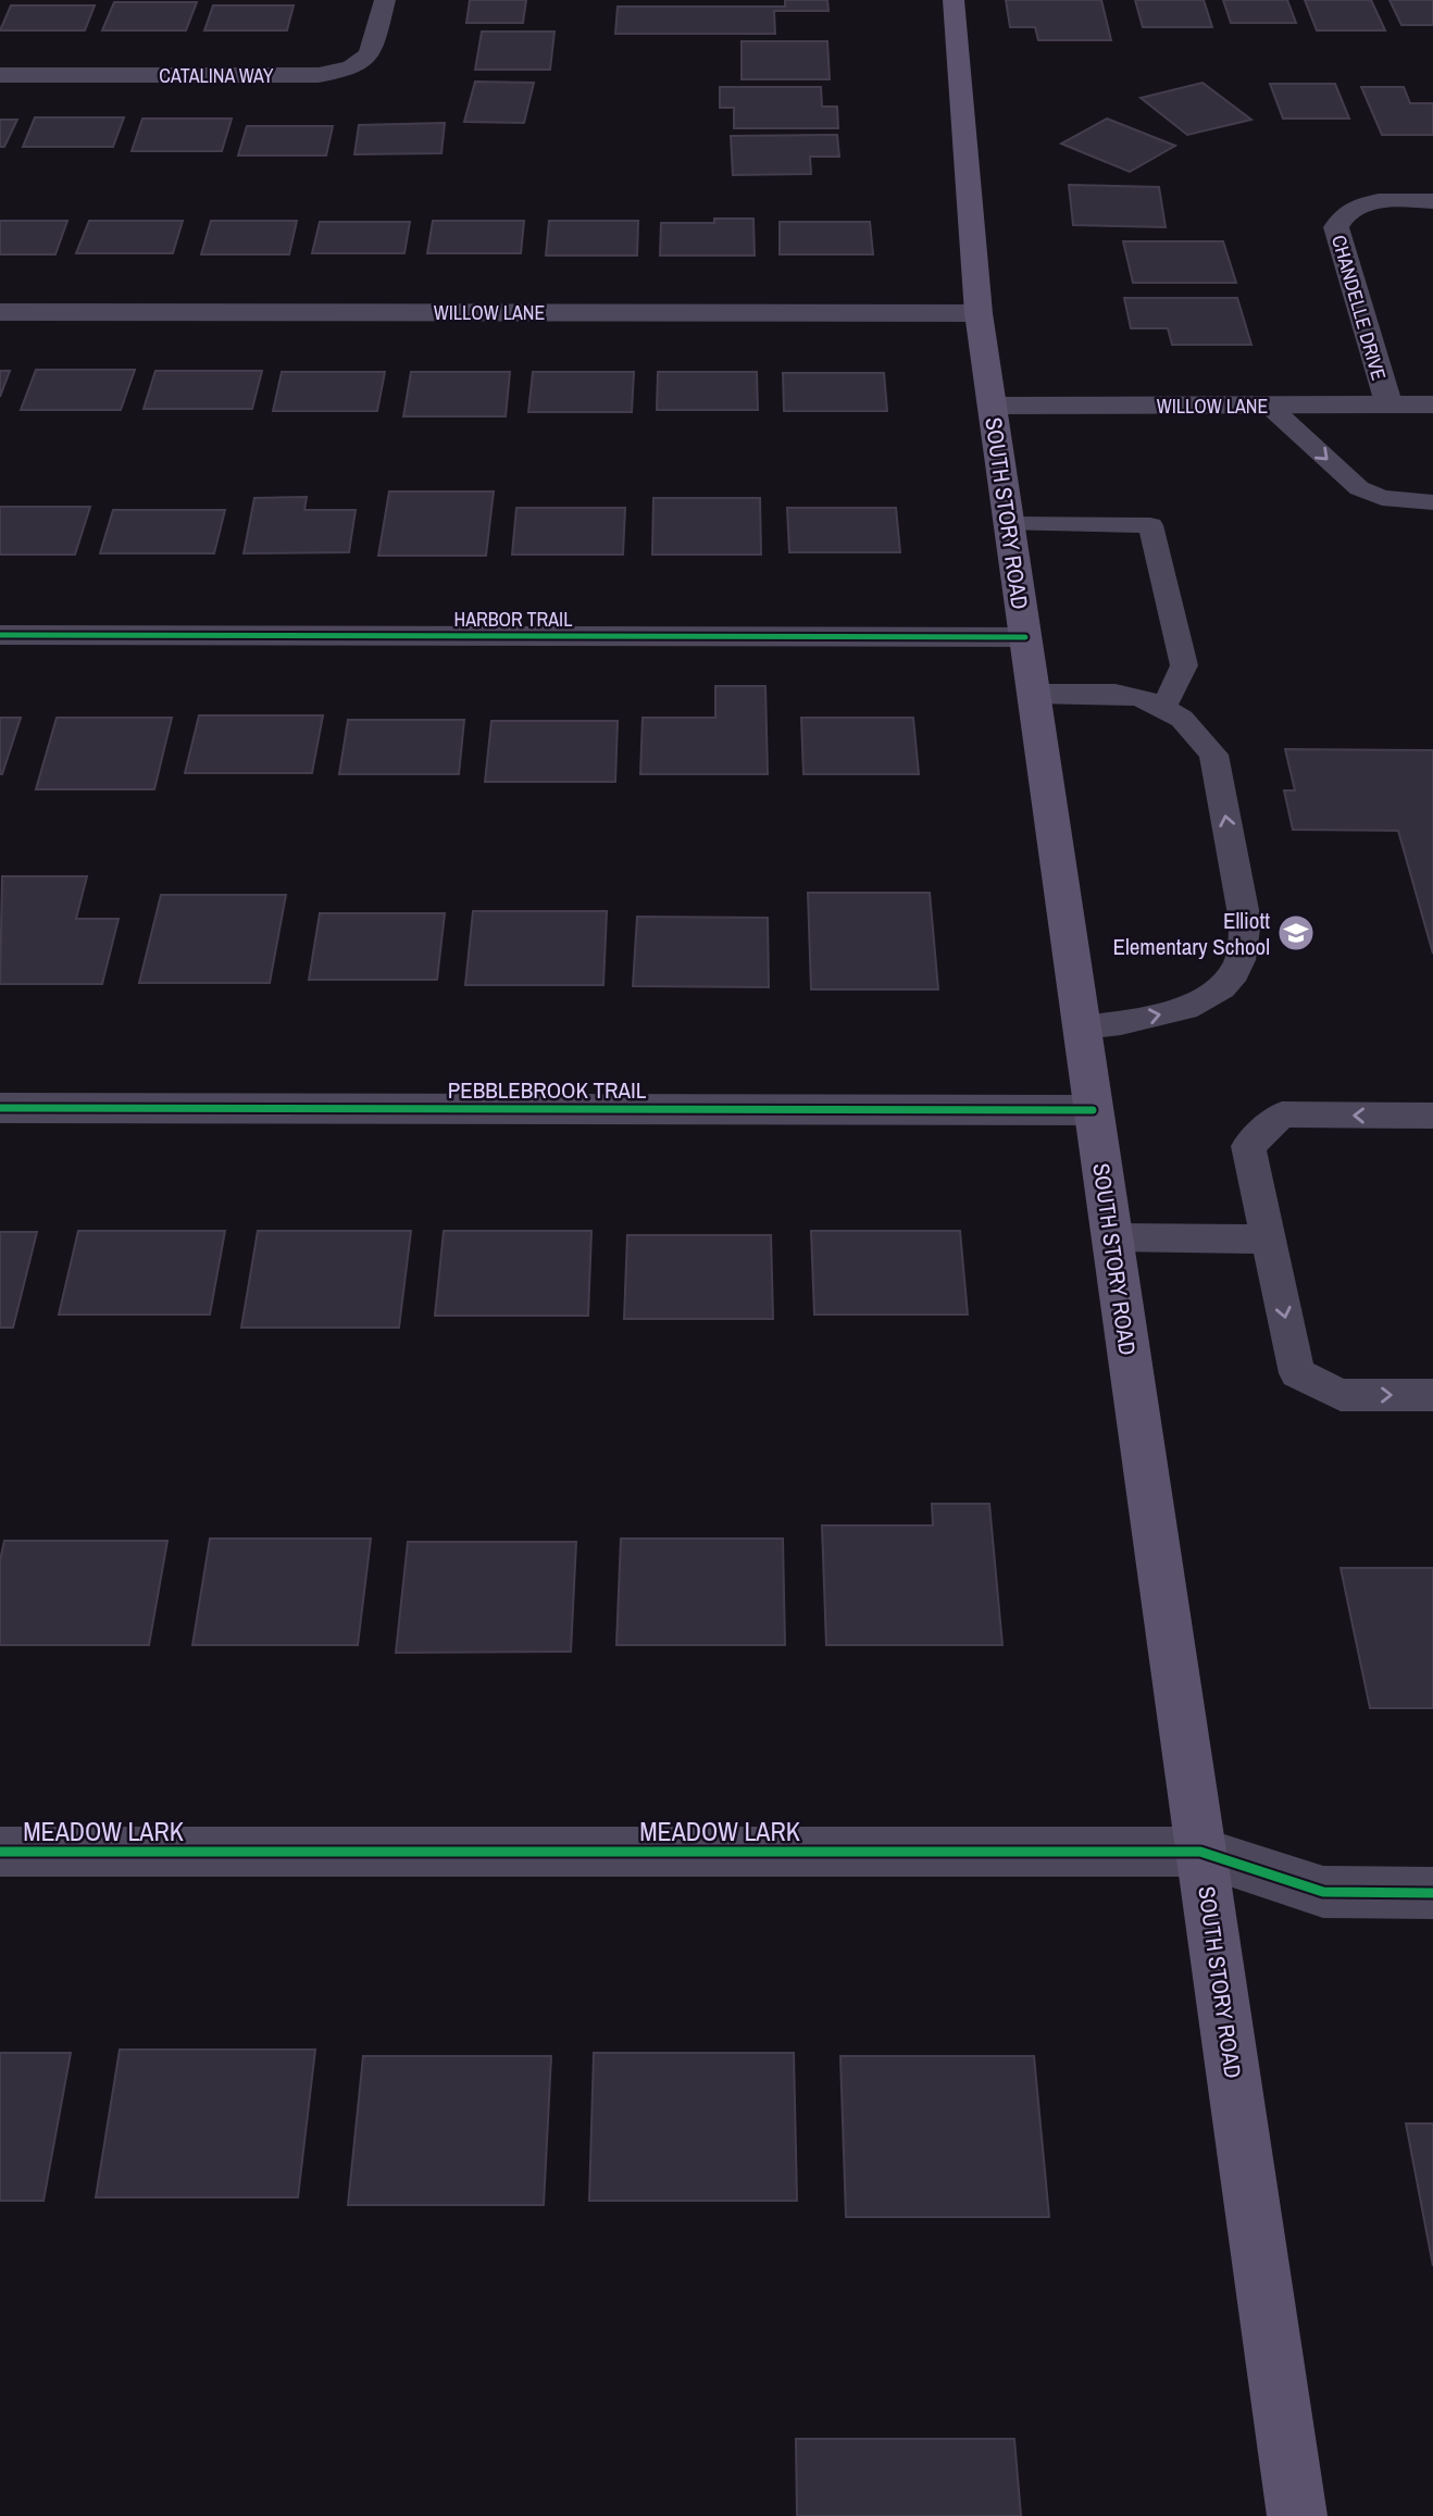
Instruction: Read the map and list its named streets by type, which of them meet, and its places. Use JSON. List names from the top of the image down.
{
  "streets": {
    "main road": ["SOUTH STORY ROAD"],
    "street": [
      "CATALINA WAY",
      "CHANDELLE DRIVE",
      "WILLOW LANE",
      "HARBOR TRAIL",
      "PEBBLEBROOK TRAIL",
      "MEADOW LARK"
    ]
  },
  "crossings": [
    ["CHANDELLE DRIVE", "WILLOW LANE"],
    ["WILLOW LANE", "SOUTH STORY ROAD"],
    ["SOUTH STORY ROAD", "HARBOR TRAIL"],
    ["SOUTH STORY ROAD", "PEBBLEBROOK TRAIL"],
    ["SOUTH STORY ROAD", "MEADOW LARK"]
  ],
  "places": {
    "school or university": ["Elliott Elementary School"]
  }
}
